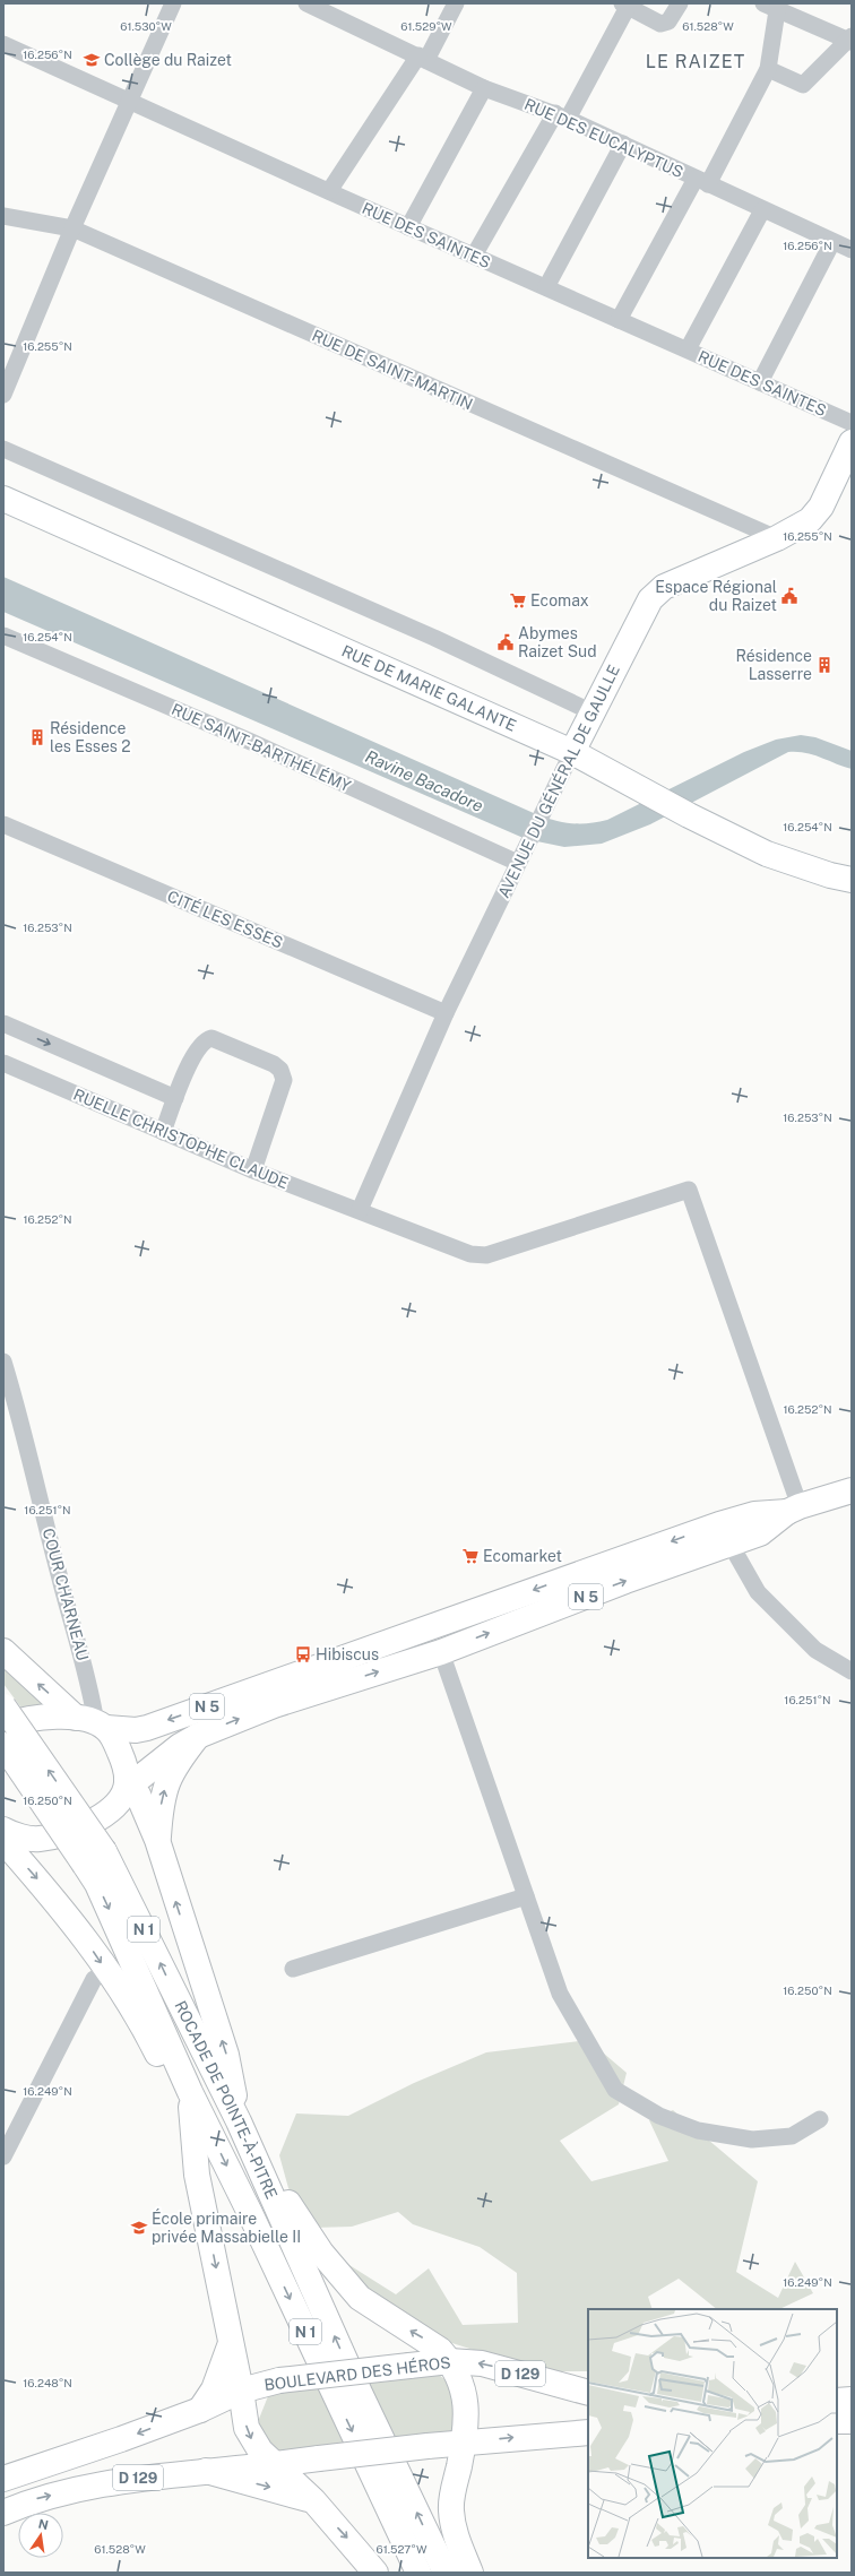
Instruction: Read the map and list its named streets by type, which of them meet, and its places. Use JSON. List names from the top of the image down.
{
  "streets": {
    "main road": [
      "RUE DE MARIE GALANTE",
      "AVENUE DU GÉNÉRAL DE GAULLE",
      "N 5",
      "N 1",
      "ROCADE DE POINTE-À-PITRE",
      "BOULEVARD DES HÉROS",
      "D 129"
    ],
    "street": [
      "RUE DES EUCALYPTUS",
      "RUE DES SAINTES",
      "RUE DE SAINT-MARTIN",
      "RUE SAINT-BARTHÉLÉMY",
      "CITÉ LES ESSES",
      "RUELLE CHRISTOPHE CLAUDE",
      "COUR CHARNEAU"
    ]
  },
  "crossings": [
    ["RUE DE SAINT-MARTIN", "AVENUE DU GÉNÉRAL DE GAULLE"],
    ["RUE DE MARIE GALANTE", "AVENUE DU GÉNÉRAL DE GAULLE"],
    ["RUE SAINT-BARTHÉLÉMY", "AVENUE DU GÉNÉRAL DE GAULLE"],
    ["AVENUE DU GÉNÉRAL DE GAULLE", "CITÉ LES ESSES"],
    ["AVENUE DU GÉNÉRAL DE GAULLE", "RUELLE CHRISTOPHE CLAUDE"],
    ["RUELLE CHRISTOPHE CLAUDE", "N 5"],
    ["COUR CHARNEAU", "N 5"],
    ["N 1", "ROCADE DE POINTE-À-PITRE"]
  ],
  "districts": ["LE RAIZET"],
  "water": ["Ravine Bacadore"],
  "places": {
    "school or university": ["Collège du Raizet", "École primaire privée Massabielle II"],
    "public building": ["Espace Régional du Raizet", "Abymes Raizet Sud"],
    "supermarket": ["Ecomax", "Ecomarket"],
    "building": ["Résidence Lasserre", "Résidence les Esses 2"],
    "bus stop": ["Hibiscus"]
  },
  "north": "top",
  "coordinates": [
    "61.530°W",
    "61.529°W",
    "61.528°W",
    "16.256°N",
    "16.255°N",
    "16.254°N",
    "16.253°N",
    "16.252°N",
    "16.251°N",
    "16.250°N",
    "16.249°N",
    "16.248°N",
    "61.527°W"
  ]
}
